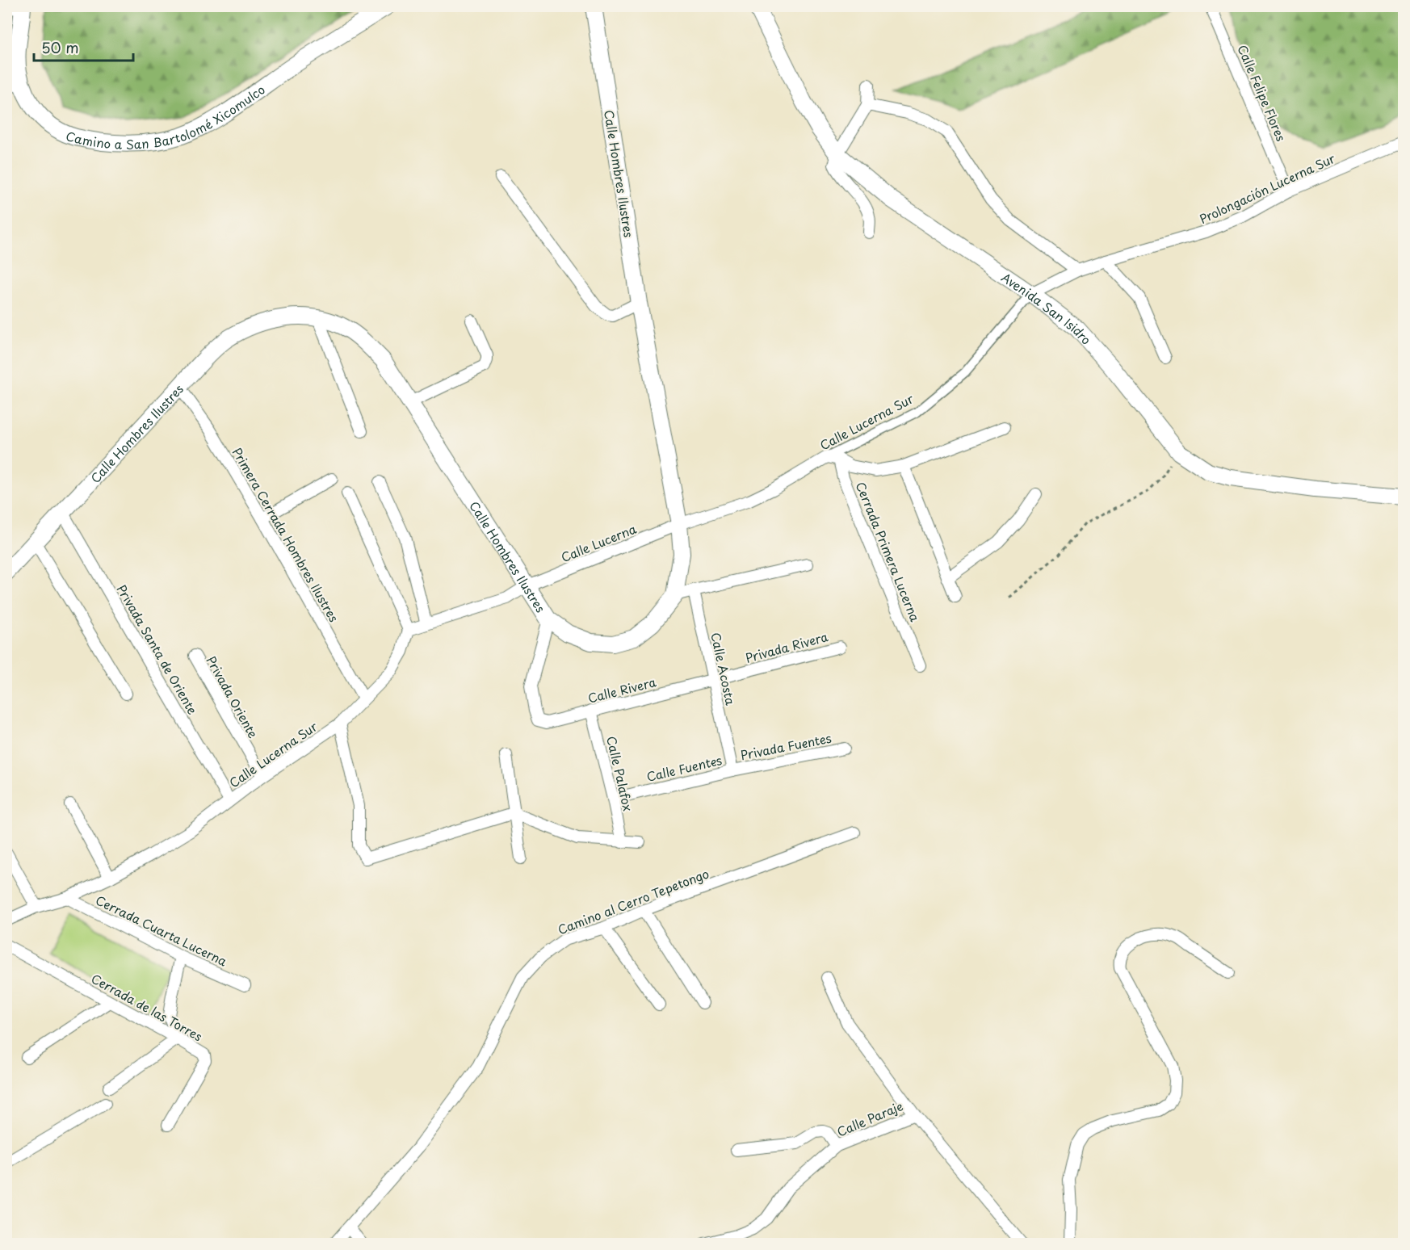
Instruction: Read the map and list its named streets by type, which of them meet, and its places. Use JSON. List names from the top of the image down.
{
  "streets": {
    "main road": ["Camino a San Bartolomé Xicomulco", "Calle Hombres Ilustres", "Avenida San Isidro"],
    "street": [
      "Calle Felipe Flores",
      "Prolongación Lucerna Sur",
      "Calle Lucerna Sur",
      "Primera Cerrada Hombres Ilustres",
      "Calle Lucerna",
      "Cerrada Primera Lucerna",
      "Privada Rivera",
      "Privada Santa de Oriente",
      "Calle Acosta",
      "Calle Rivera",
      "Privada Oriente",
      "Privada Fuentes",
      "Calle Fuentes",
      "Calle Palafox",
      "Camino al Cerro Tepetongo",
      "Cerrada Cuarta Lucerna",
      "Cerrada de las Torres",
      "Calle Paraje"
    ]
  },
  "crossings": [
    ["Calle Felipe Flores", "Prolongación Lucerna Sur"],
    ["Calle Hombres Ilustres", "Calle Lucerna Sur"],
    ["Calle Hombres Ilustres", "Primera Cerrada Hombres Ilustres"],
    ["Calle Hombres Ilustres", "Calle Lucerna"],
    ["Calle Hombres Ilustres", "Privada Santa de Oriente"],
    ["Calle Hombres Ilustres", "Calle Rivera"],
    ["Prolongación Lucerna Sur", "Avenida San Isidro"],
    ["Prolongación Lucerna Sur", "Calle Lucerna Sur"],
    ["Avenida San Isidro", "Calle Lucerna Sur"],
    ["Calle Lucerna Sur", "Primera Cerrada Hombres Ilustres"],
    ["Calle Lucerna Sur", "Calle Lucerna"],
    ["Calle Lucerna Sur", "Privada Santa de Oriente"],
    ["Calle Lucerna Sur", "Privada Oriente"],
    ["Calle Lucerna Sur", "Cerrada Cuarta Lucerna"],
    ["Privada Rivera", "Calle Acosta"],
    ["Privada Rivera", "Calle Rivera"],
    ["Calle Acosta", "Calle Rivera"],
    ["Calle Acosta", "Privada Fuentes"],
    ["Calle Acosta", "Calle Fuentes"],
    ["Calle Rivera", "Calle Palafox"],
    ["Privada Fuentes", "Calle Fuentes"],
    ["Calle Fuentes", "Calle Palafox"]
  ],
  "scale_bar": "50 m"
}
